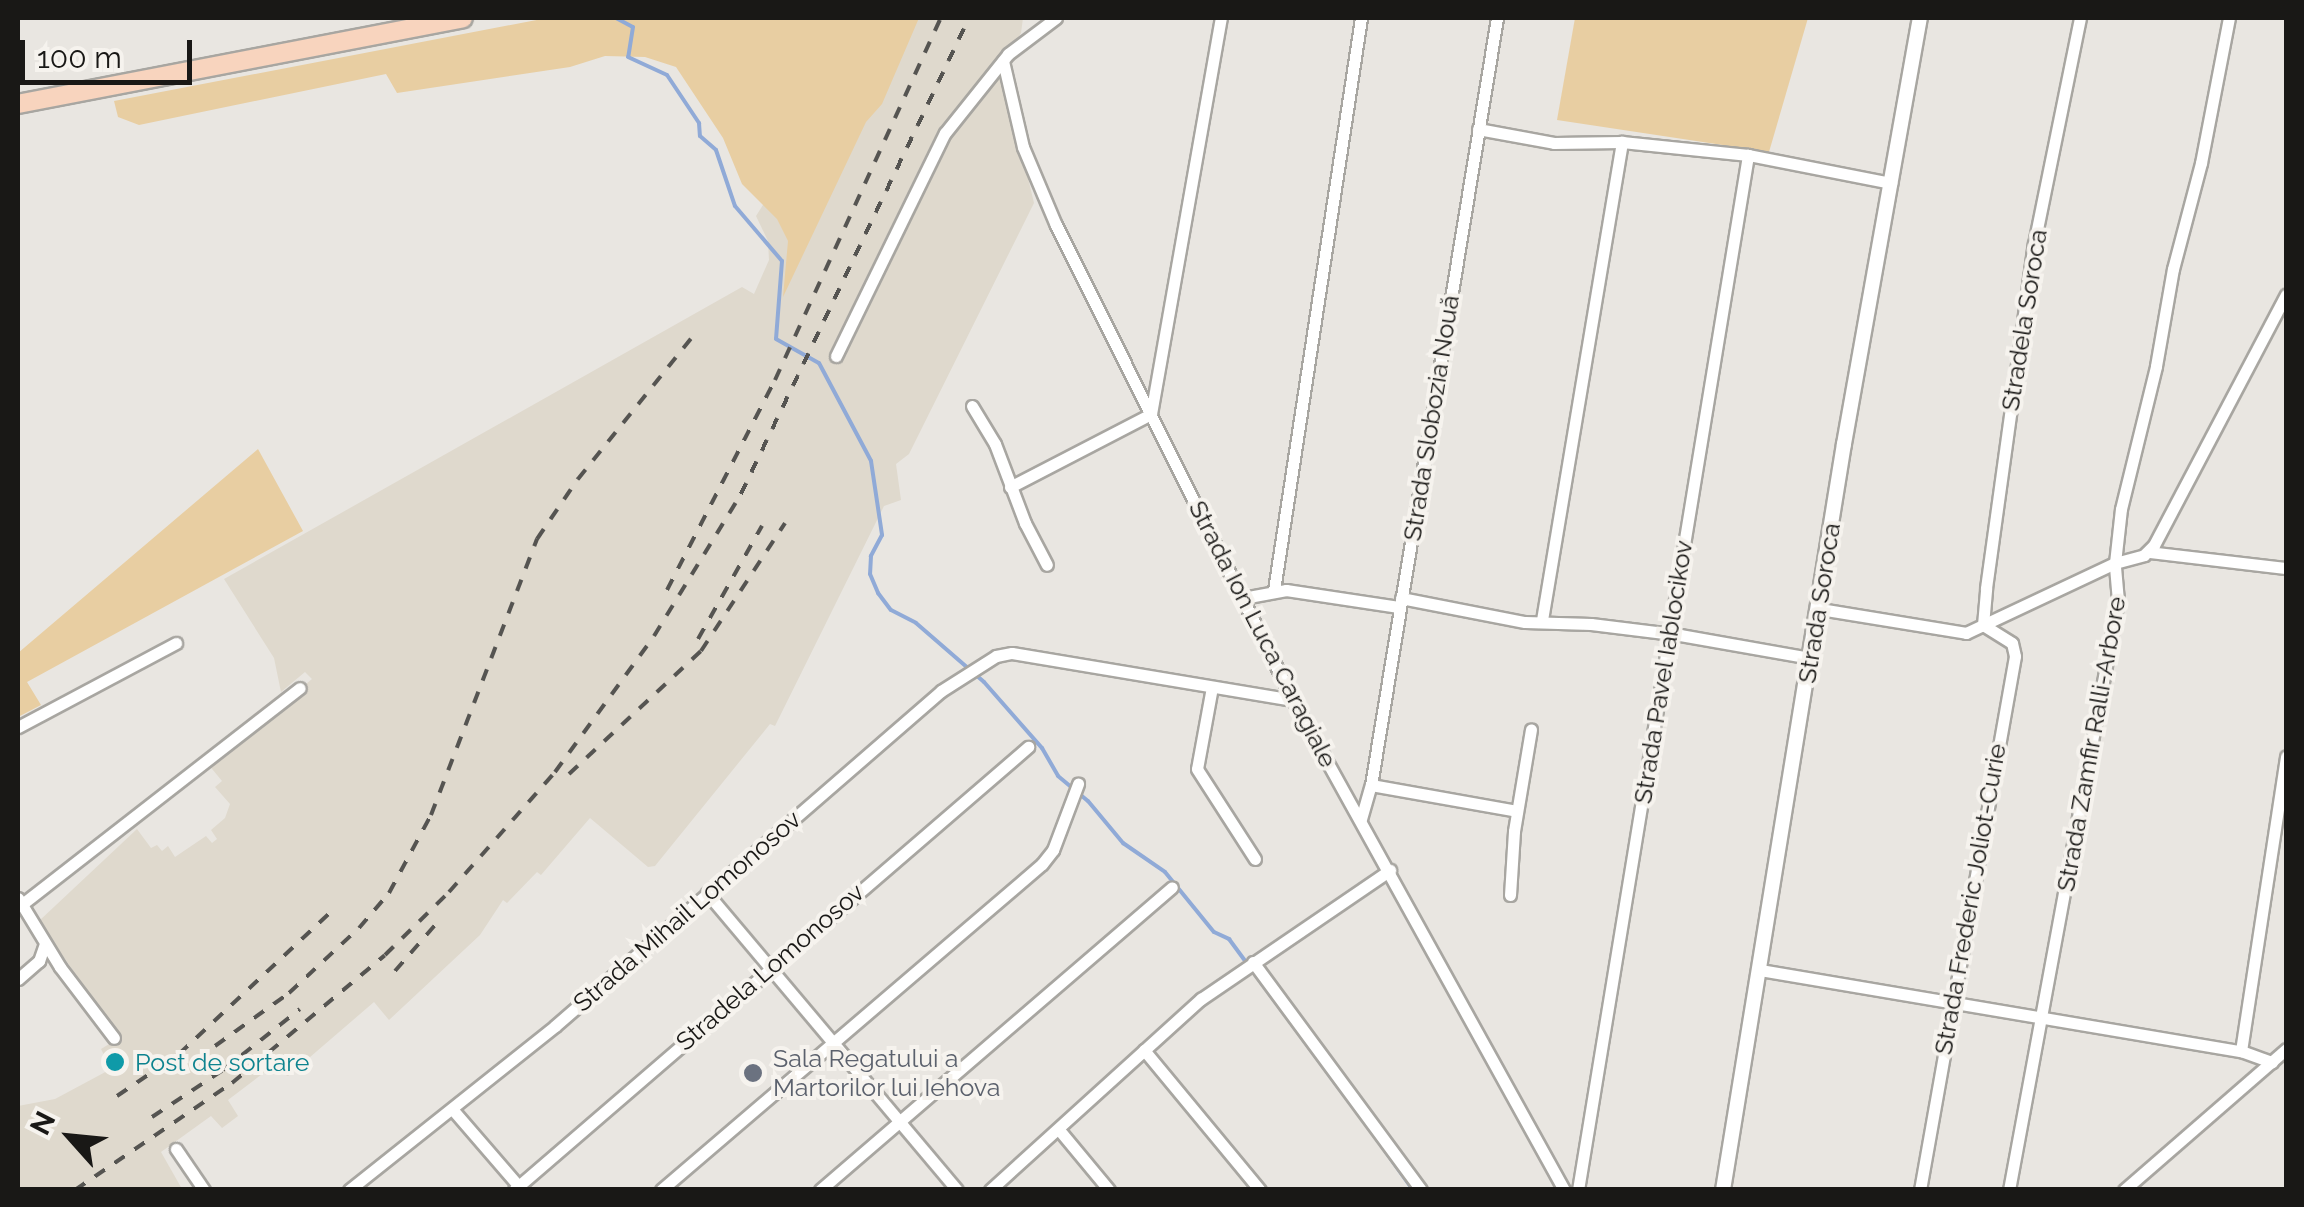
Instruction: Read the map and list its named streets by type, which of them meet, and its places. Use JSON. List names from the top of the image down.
{
  "streets": {
    "street": [
      "Stradela Sorocа",
      "Strada Slobozia Nouă",
      "Strada Soroca",
      "Strada Ion Luca Caragiale",
      "Strada Pavel Iablocikov",
      "Strada Zamfir Ralli-Arbore",
      "Strada Frederic Joliot-Curie",
      "Strada Mihail Lomonosov",
      "Stradela Lomonosov"
    ]
  },
  "crossings": [
    ["Stradela Sorocа", "Strada Frederic Joliot-Curie"],
    ["Strada Slobozia Nouă", "Strada Ion Luca Caragiale"],
    ["Strada Ion Luca Caragiale", "Strada Mihail Lomonosov"]
  ],
  "places": ["Post de sortare", "Sala Regatului a Martorilor lui Iehova"],
  "scale_bar": "100 m",
  "north": "top left"
}
